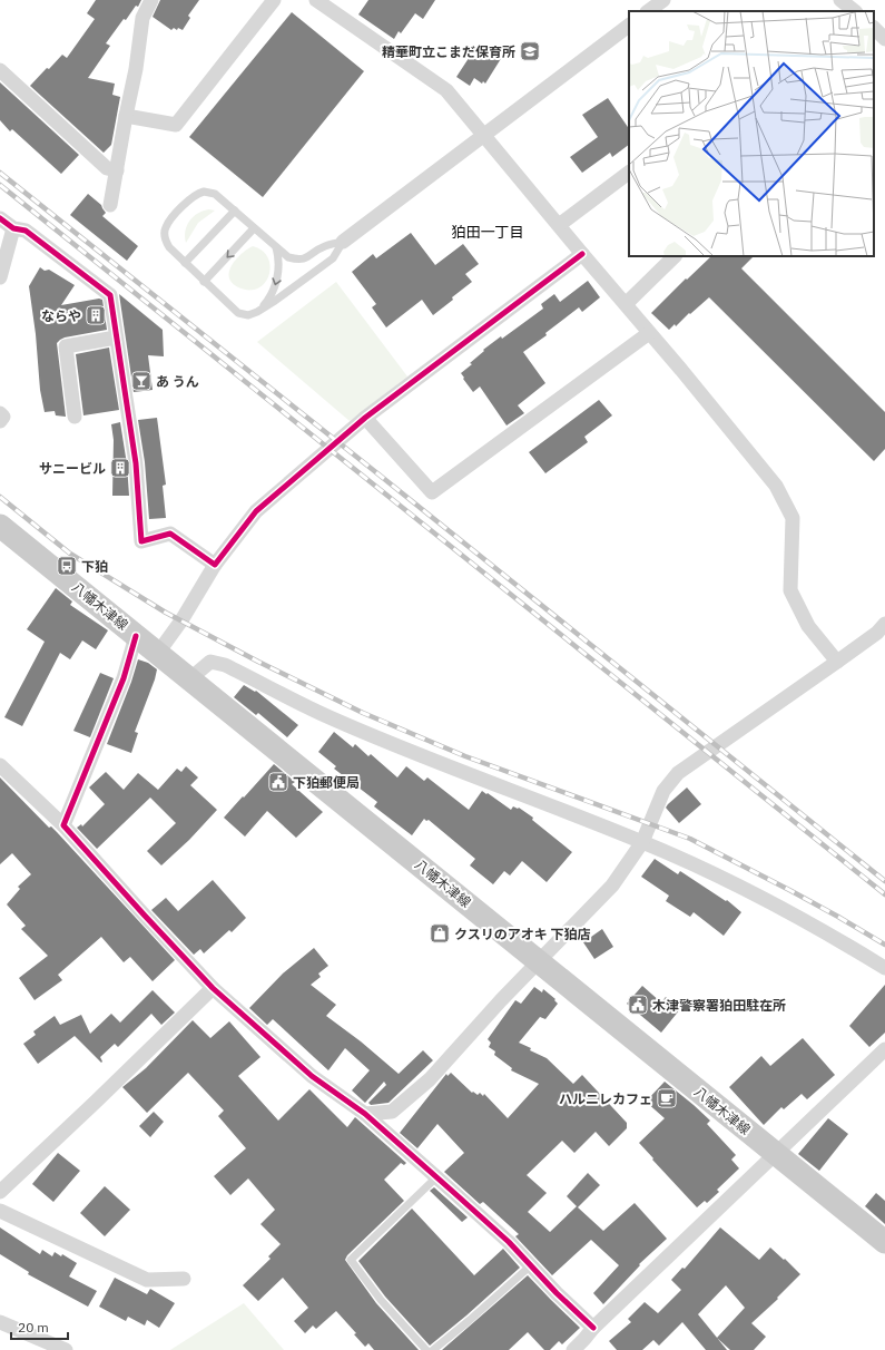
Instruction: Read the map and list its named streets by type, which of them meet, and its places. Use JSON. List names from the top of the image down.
{
  "streets": {
    "main road": ["八幡木津線"]
  },
  "districts": ["狛田一丁目"],
  "places": {
    "school or university": ["精華町立こまだ保育所"],
    "building": ["ならや", "サニービル"],
    "bar": ["あ うん"],
    "bus stop": ["下狛"],
    "public building": ["下狛郵便局", "木津警察署狛田駐在所"],
    "shop": ["クスリのアオキ 下狛店"],
    "cafe": ["ハルニレカフェ"]
  },
  "scale_bar": "20 m"
}
